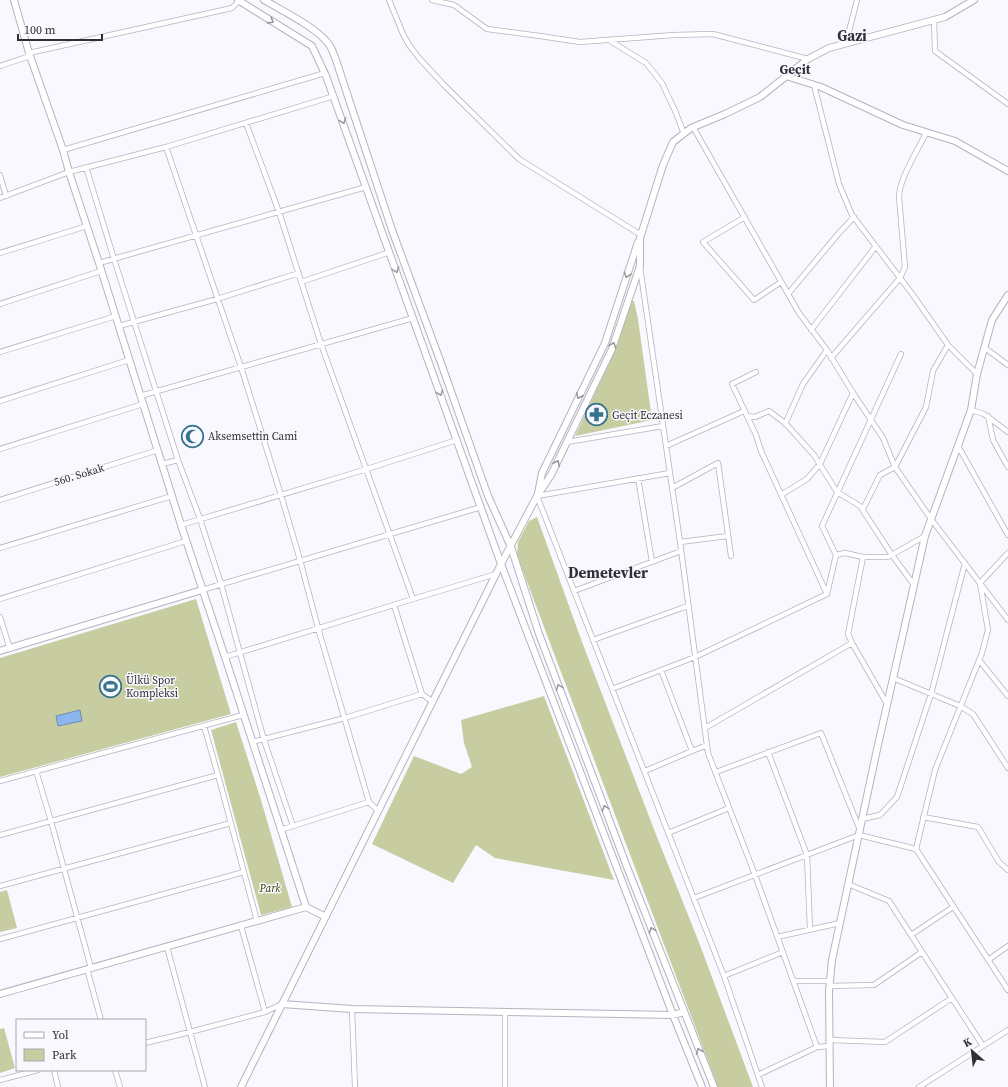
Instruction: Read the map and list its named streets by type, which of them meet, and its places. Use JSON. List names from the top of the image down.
{
  "streets": {
    "street": ["560. Sokak"]
  },
  "districts": ["Gazi", "Geçit", "Demetevler"],
  "parks": ["Park"],
  "places": {
    "pharmacy": ["Geçit Eczanesi"],
    "mosque": ["Aksemsettin Cami"],
    "sports": ["Ülkü Spor Kompleksi"]
  },
  "legend": ["Yol", "Park"],
  "scale_bar": "100 m",
  "north": "top left"
}
